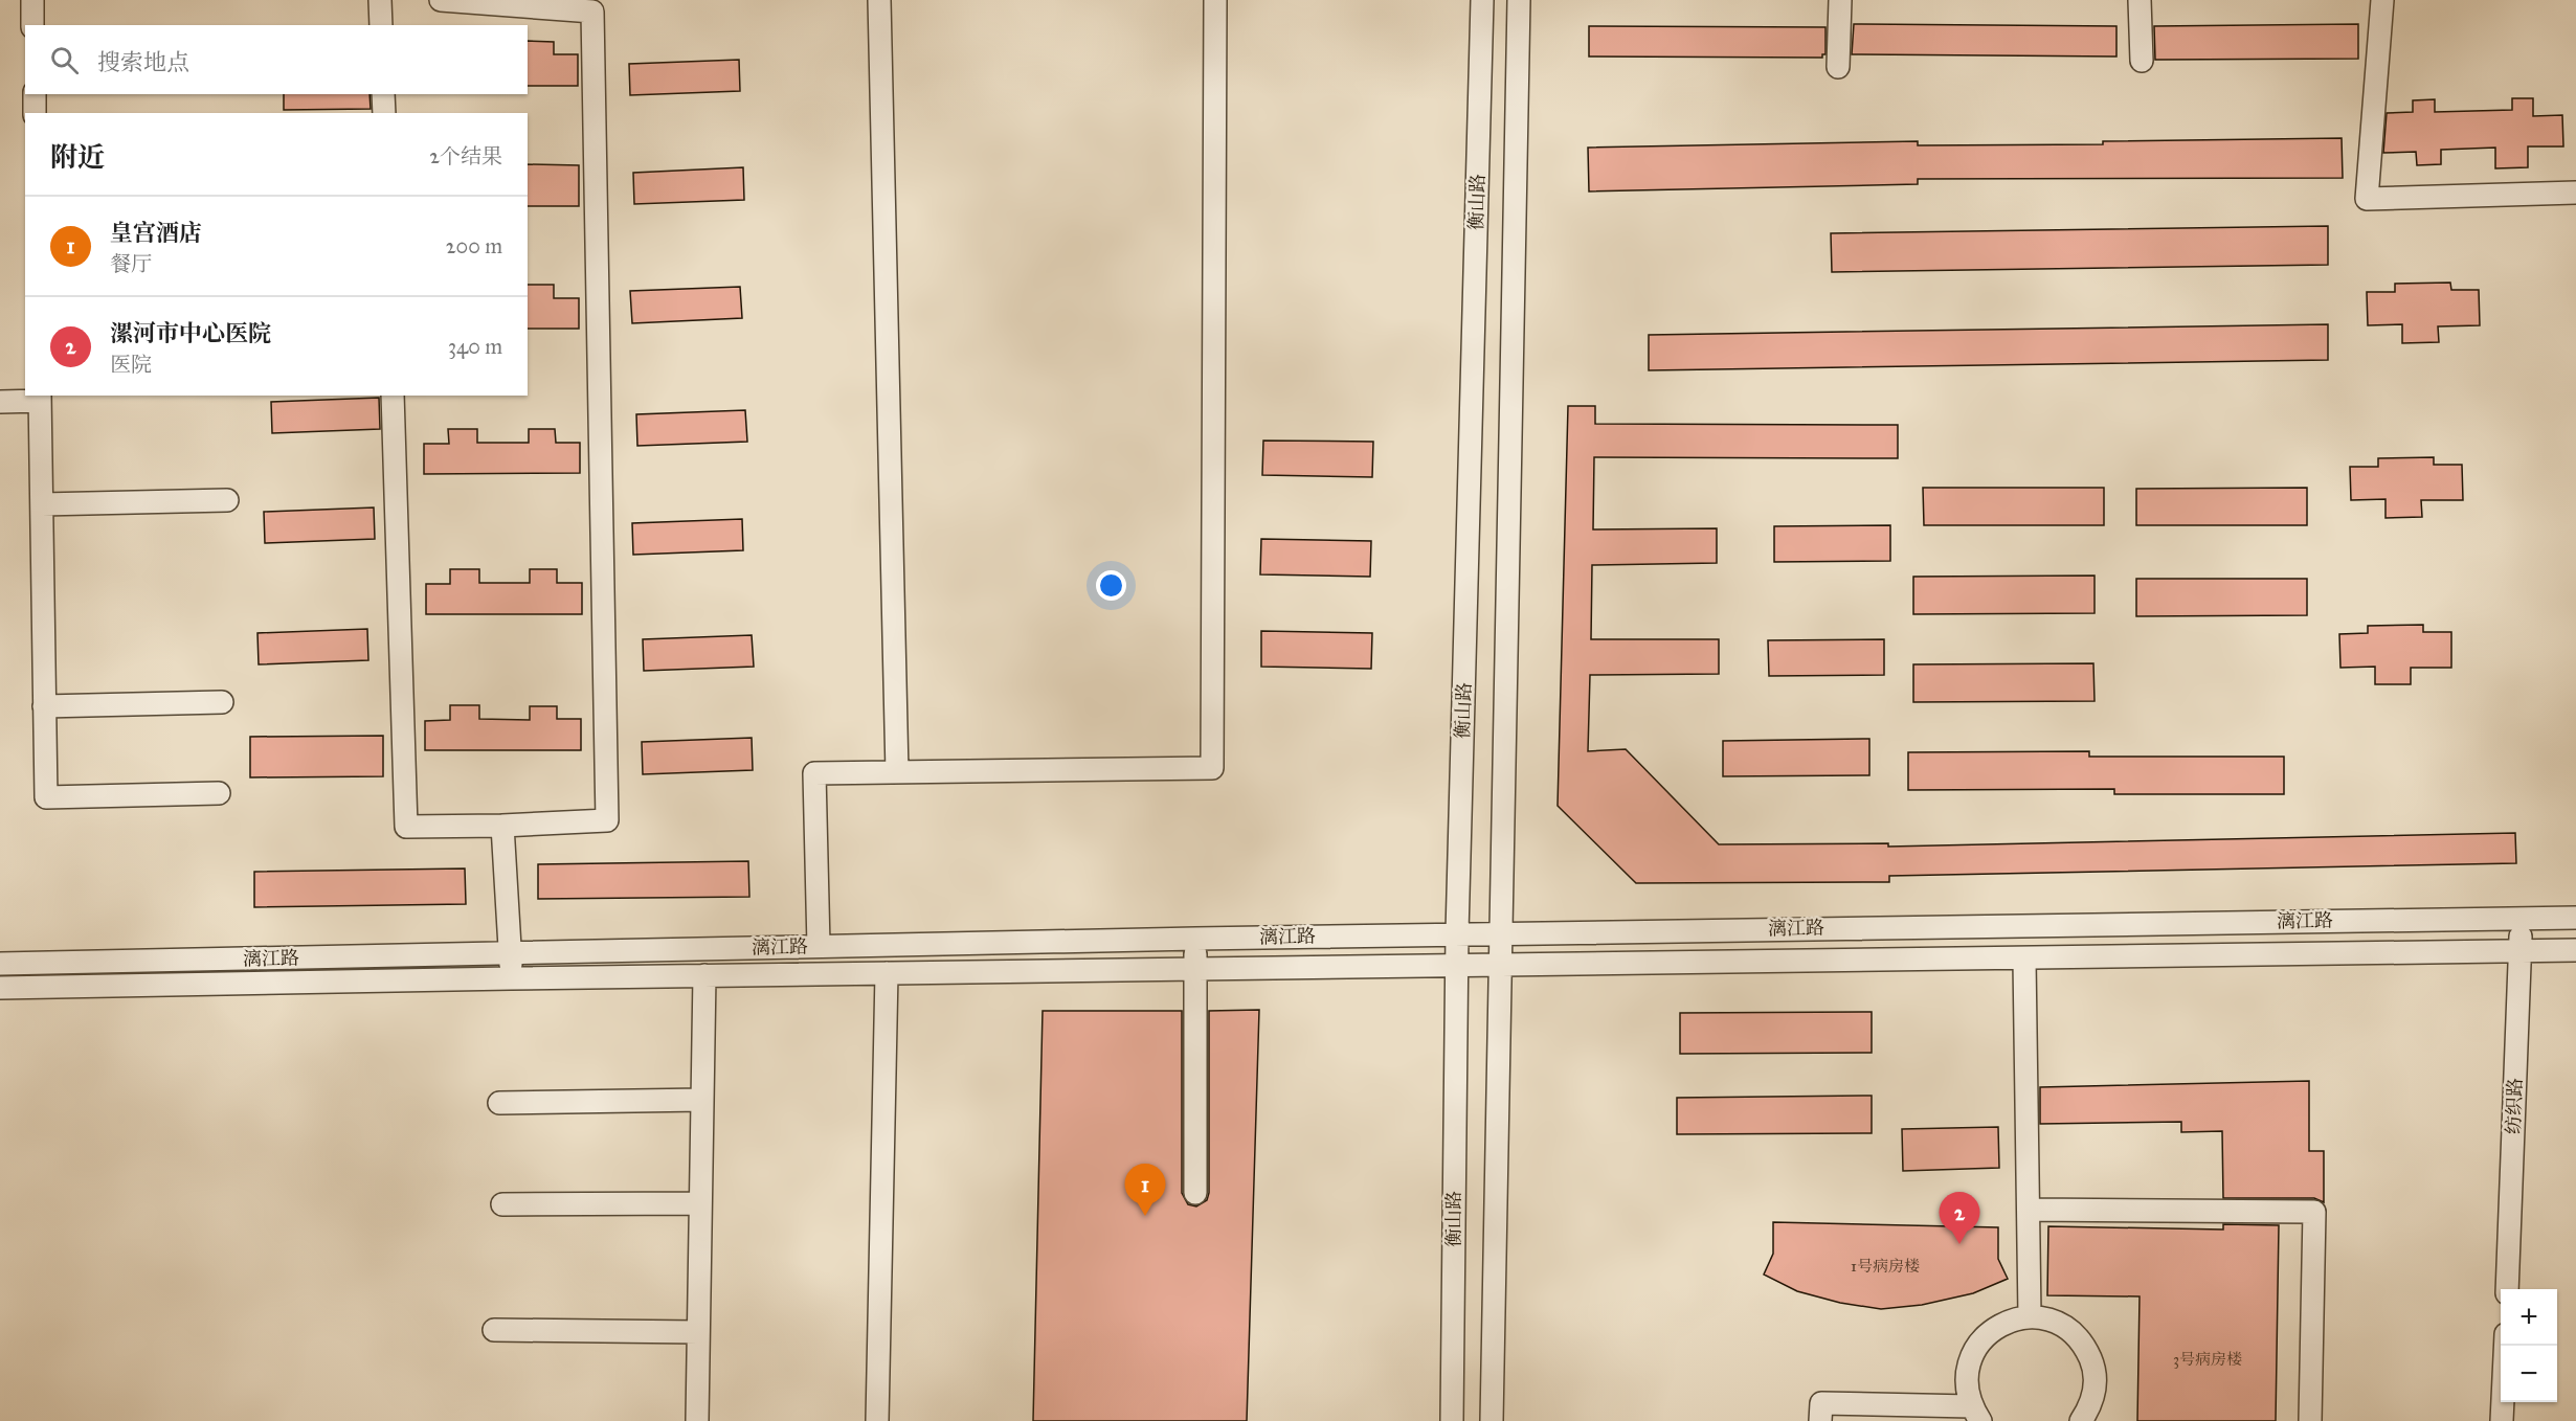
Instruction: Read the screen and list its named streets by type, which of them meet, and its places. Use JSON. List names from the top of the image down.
{
  "streets": {
    "street": ["衡山路", "漓江路", "纺织路"]
  },
  "crossings": [
    ["衡山路", "漓江路"],
    ["漓江路", "纺织路"]
  ],
  "house_numbers": ["1号病房楼", "3号病房楼"],
  "page": {
    "search": "搜索地点",
    "heading": ["附近", "2个结果"],
    "list": [
      {
        "mark": "1",
        "name": "皇宫酒店",
        "note": "餐厅",
        "value": "200 m"
      },
      {
        "mark": "2",
        "name": "漯河市中心医院",
        "note": "医院",
        "value": "340 m"
      }
    ],
    "pins": ["1", "2"],
    "map_buttons": ["+", "−"]
  }
}
